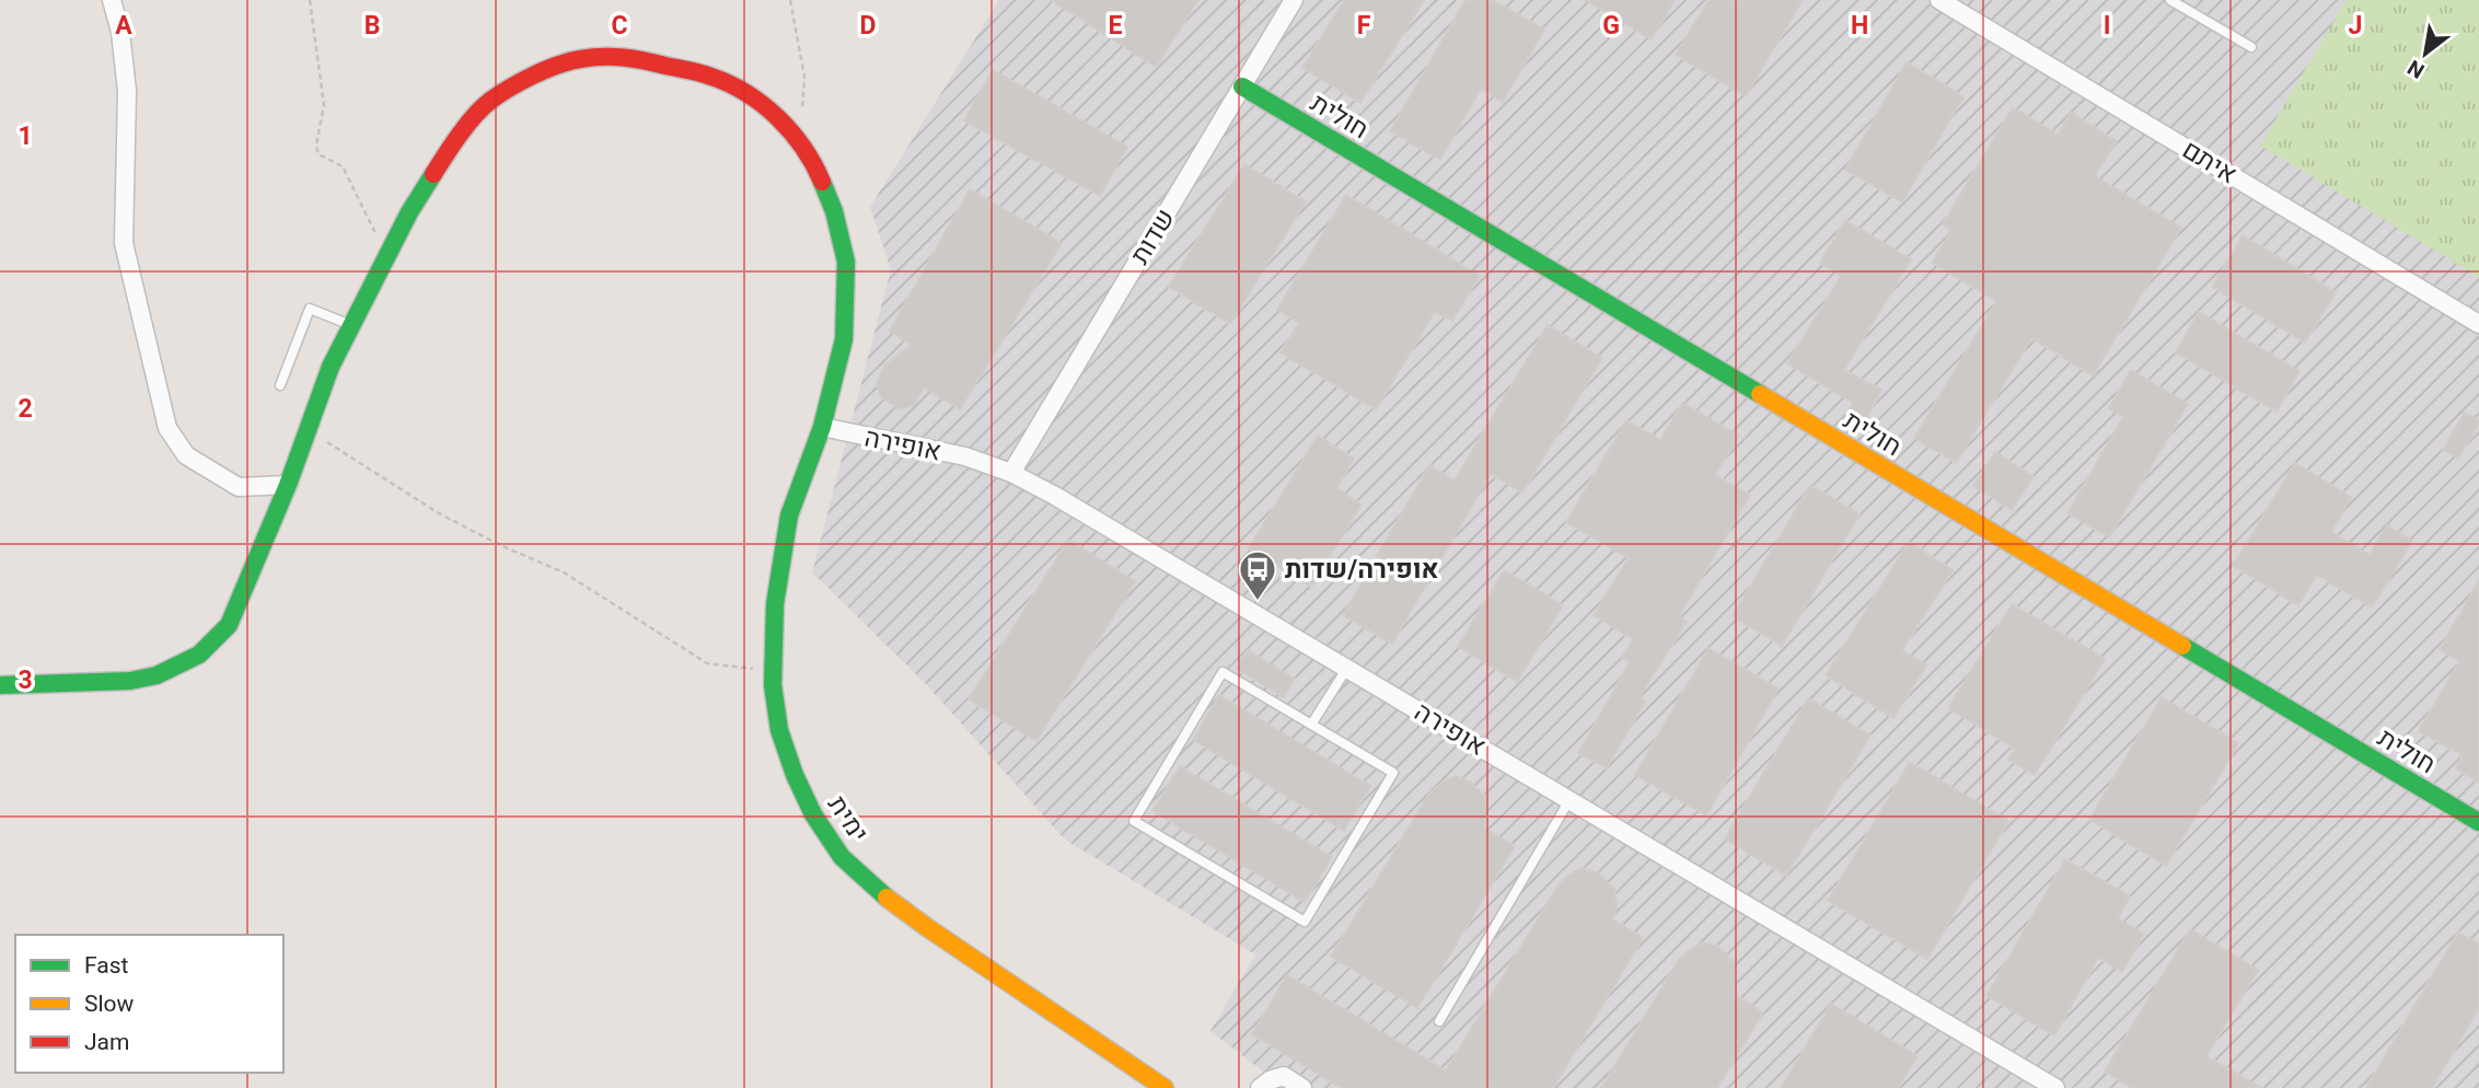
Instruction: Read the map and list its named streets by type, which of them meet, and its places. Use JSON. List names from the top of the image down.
{
  "streets": {
    "street": [
      "חולית",
      "איתם",
      "שדות",
      "אופירה",
      "ימית"
    ]
  },
  "crossings": [
    ["חולית", "שדות"],
    ["שדות", "אופירה"],
    ["אופירה", "ימית"]
  ],
  "places": {
    "bus stop": ["אופירה/שדות"]
  },
  "legend": ["Fast", "Slow", "Jam"],
  "north": "bottom left",
  "grid": {
    "columns": [
      "A",
      "B",
      "C",
      "D",
      "E",
      "F",
      "G",
      "H",
      "I",
      "J"
    ],
    "rows": ["1", "2", "3"]
  }
}
